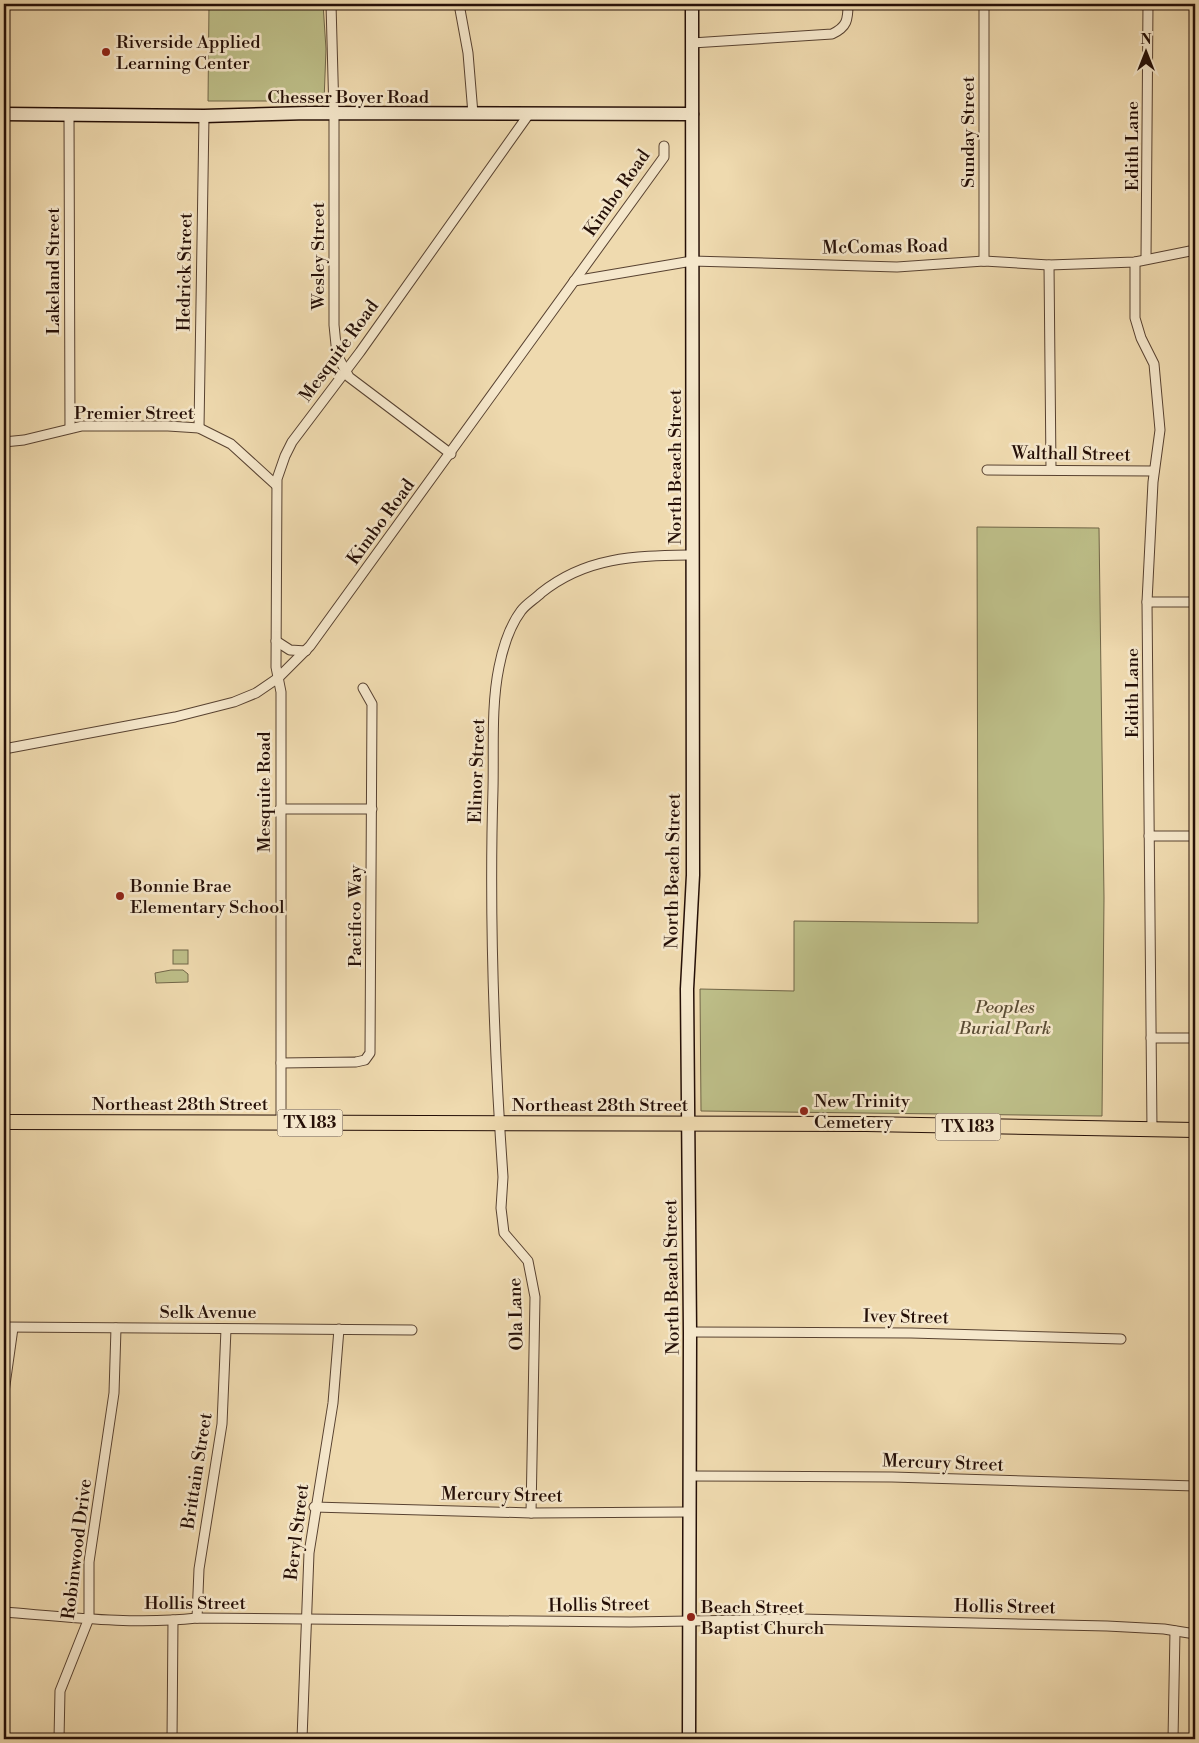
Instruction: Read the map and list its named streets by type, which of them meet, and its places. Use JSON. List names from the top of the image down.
{
  "streets": {
    "main road": [
      "Chesser Boyer Road",
      "North Beach Street",
      "Northeast 28th Street",
      "TX 183"
    ],
    "street": [
      "Sunday Street",
      "Edith Lane",
      "Kimbo Road",
      "McComas Road",
      "Wesley Street",
      "Lakeland Street",
      "Hedrick Street",
      "Mesquite Road",
      "Premier Street",
      "Walthall Street",
      "Elinor Street",
      "Pacifico Way",
      "Selk Avenue",
      "Ola Lane",
      "Ivey Street",
      "Mercury Street",
      "Brittain Street",
      "Beryl Street",
      "Robinwood Drive",
      "Hollis Street"
    ]
  },
  "crossings": [
    ["Chesser Boyer Road", "Wesley Street"],
    ["Chesser Boyer Road", "Lakeland Street"],
    ["Chesser Boyer Road", "Hedrick Street"],
    ["Chesser Boyer Road", "Mesquite Road"],
    ["Chesser Boyer Road", "North Beach Street"],
    ["Sunday Street", "McComas Road"],
    ["Edith Lane", "McComas Road"],
    ["Edith Lane", "Walthall Street"],
    ["Edith Lane", "Northeast 28th Street"],
    ["Kimbo Road", "McComas Road"],
    ["Kimbo Road", "Mesquite Road"],
    ["McComas Road", "North Beach Street"],
    ["Wesley Street", "Mesquite Road"],
    ["Lakeland Street", "Premier Street"],
    ["Hedrick Street", "Premier Street"],
    ["Mesquite Road", "Premier Street"],
    ["Mesquite Road", "Pacifico Way"],
    ["Mesquite Road", "Northeast 28th Street"],
    ["North Beach Street", "Elinor Street"],
    ["North Beach Street", "Northeast 28th Street"],
    ["North Beach Street", "Ivey Street"],
    ["North Beach Street", "Mercury Street"],
    ["North Beach Street", "Hollis Street"],
    ["Elinor Street", "Northeast 28th Street"],
    ["Elinor Street", "Ola Lane"],
    ["Northeast 28th Street", "Ola Lane"],
    ["Selk Avenue", "Brittain Street"],
    ["Selk Avenue", "Beryl Street"],
    ["Selk Avenue", "Robinwood Drive"],
    ["Ola Lane", "Mercury Street"],
    ["Mercury Street", "Beryl Street"],
    ["Brittain Street", "Hollis Street"],
    ["Beryl Street", "Hollis Street"],
    ["Robinwood Drive", "Hollis Street"]
  ],
  "parks": ["Peoples Burial Park"],
  "places": [
    "Riverside Applied Learning Center",
    "Bonnie Brae Elementary School",
    "New Trinity Cemetery",
    "Beach Street Baptist Church"
  ],
  "north": "top"
}
